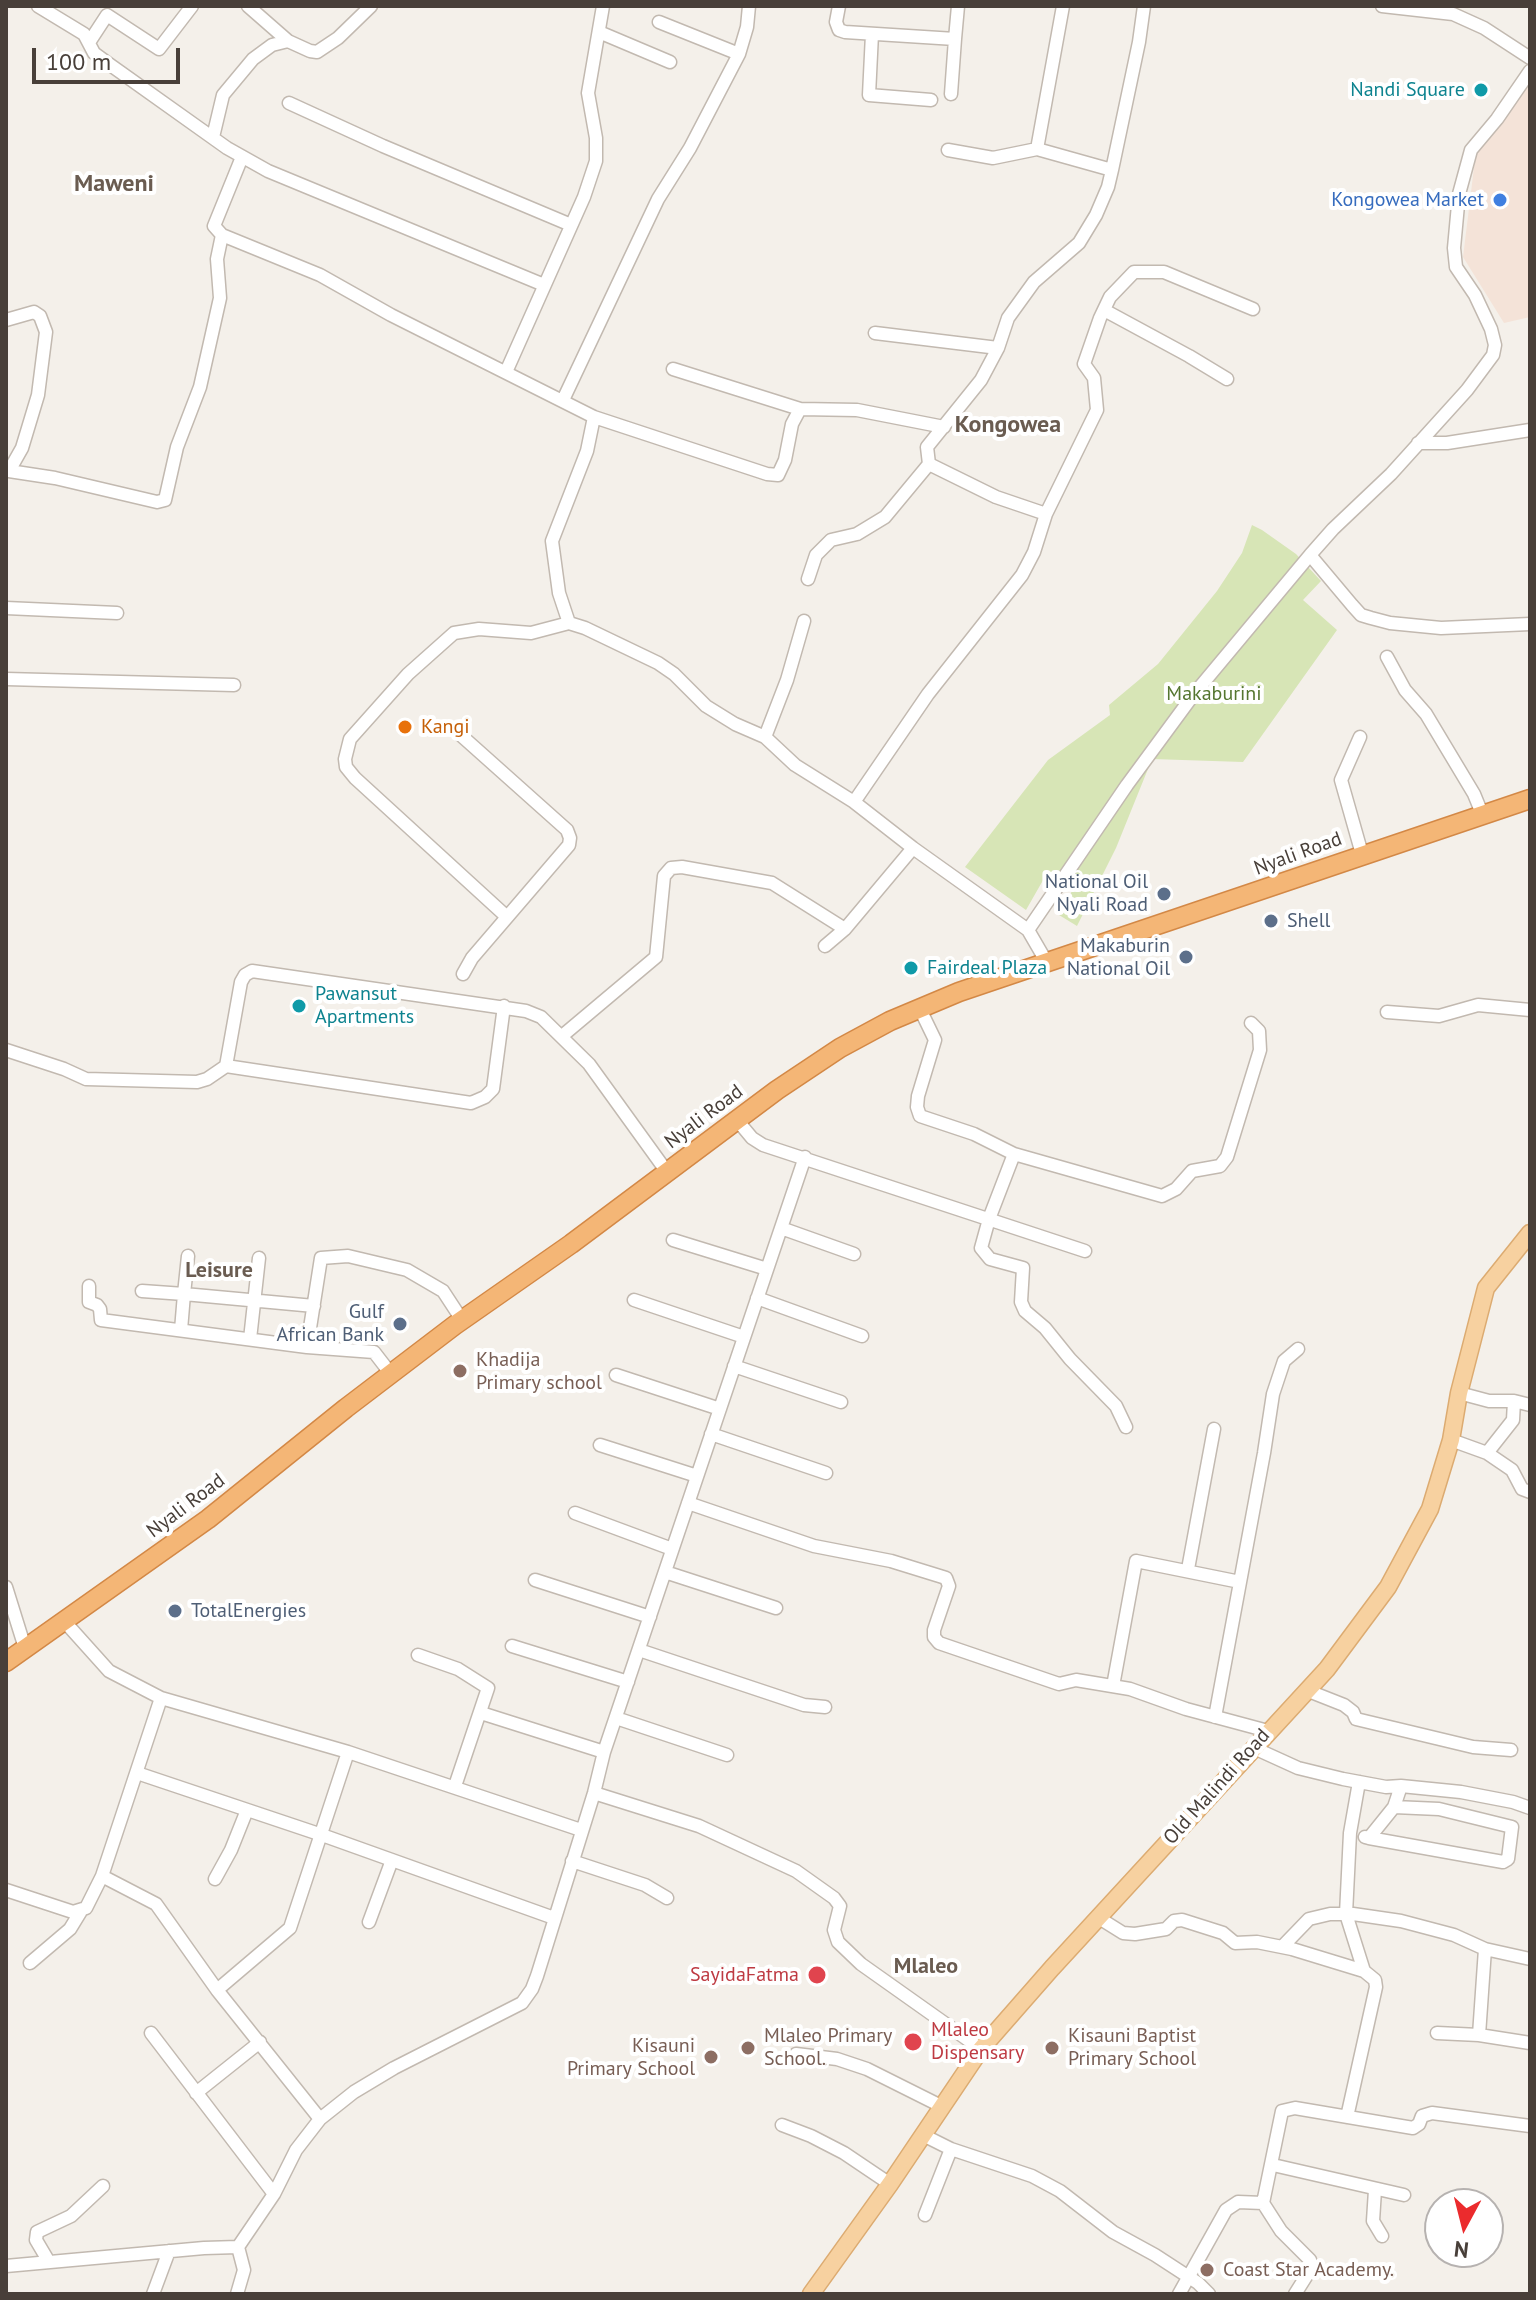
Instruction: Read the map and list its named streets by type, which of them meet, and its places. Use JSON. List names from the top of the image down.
{
  "streets": {
    "highway": ["Nyali Road"],
    "main road": ["Old Malindi Road"]
  },
  "districts": [
    "Maweni",
    "Kongowea",
    "Leisure",
    "Mlaleo"
  ],
  "parks": ["Makaburini"],
  "places": [
    "Nandi Square",
    "Kongowea Market",
    "Kangi",
    "National Oil Nyali Road",
    "Shell",
    "Makaburin National Oil",
    "Fairdeal Plaza",
    "Pawansut Apartments",
    "Gulf African Bank",
    "Khadija Primary school",
    "TotalEnergies",
    "SayidaFatma",
    "Mlaleo Dispensary",
    "Mlaleo Primary School.",
    "Kisauni Baptist Primary School",
    "Kisauni Primary School",
    "Coast Star Academy."
  ],
  "scale_bar": "100 m",
  "north": "bottom"
}
